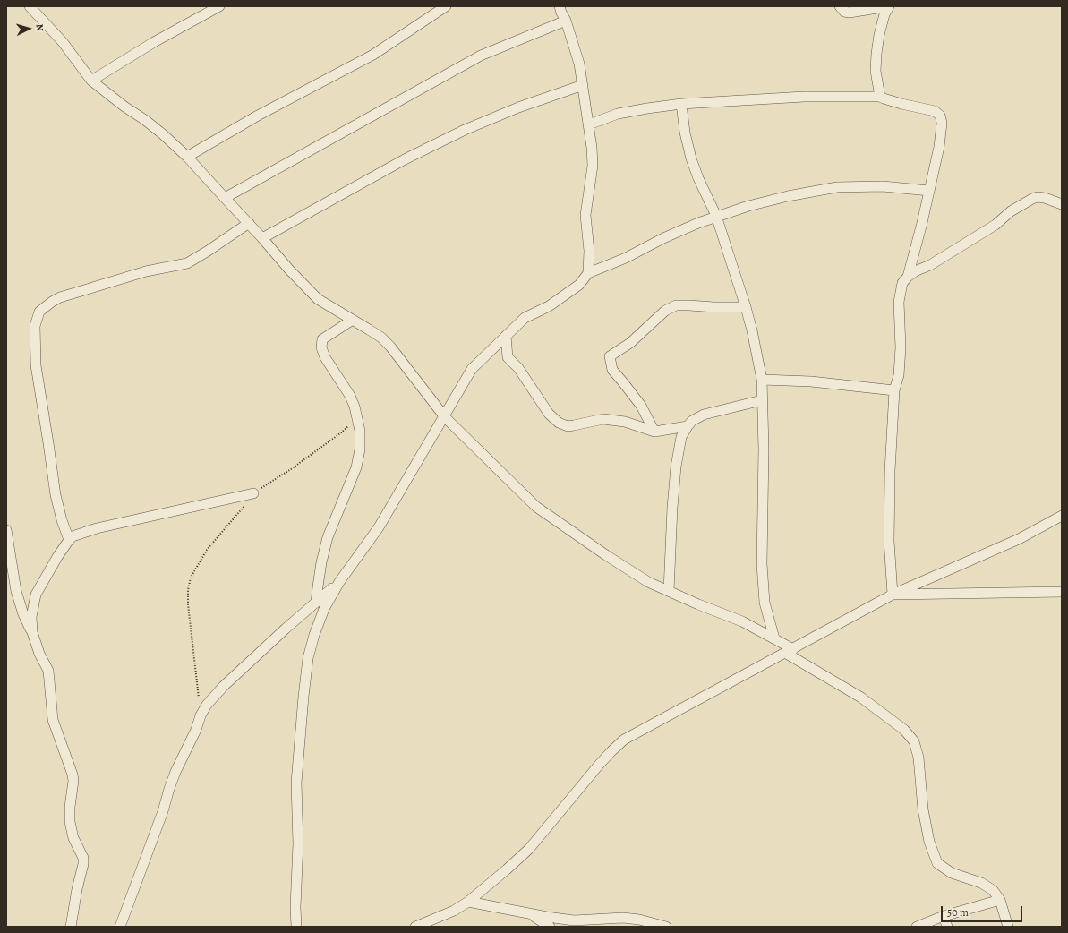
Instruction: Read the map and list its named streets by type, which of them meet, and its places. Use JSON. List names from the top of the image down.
{
  "scale_bar": "50 m",
  "north": "right"
}
